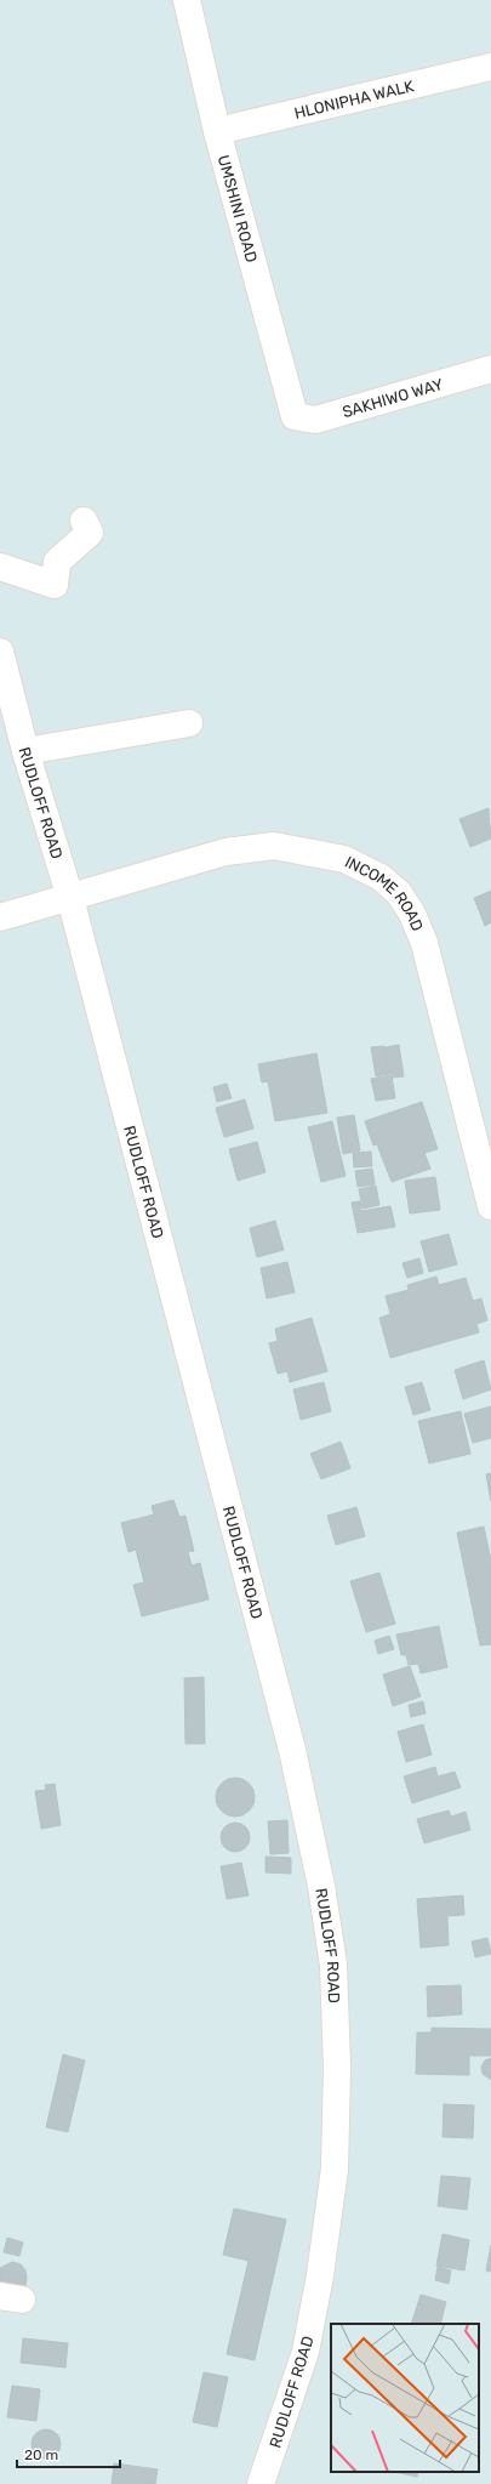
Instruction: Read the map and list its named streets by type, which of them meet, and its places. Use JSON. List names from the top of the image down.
{
  "streets": {
    "street": [
      "HLONIPHA WALK",
      "UMSHINI ROAD",
      "SAKHIWO WAY",
      "RUDLOFF ROAD",
      "INCOME ROAD"
    ]
  },
  "crossings": [
    ["HLONIPHA WALK", "UMSHINI ROAD"],
    ["UMSHINI ROAD", "SAKHIWO WAY"],
    ["RUDLOFF ROAD", "INCOME ROAD"]
  ],
  "scale_bar": "20 m"
}
